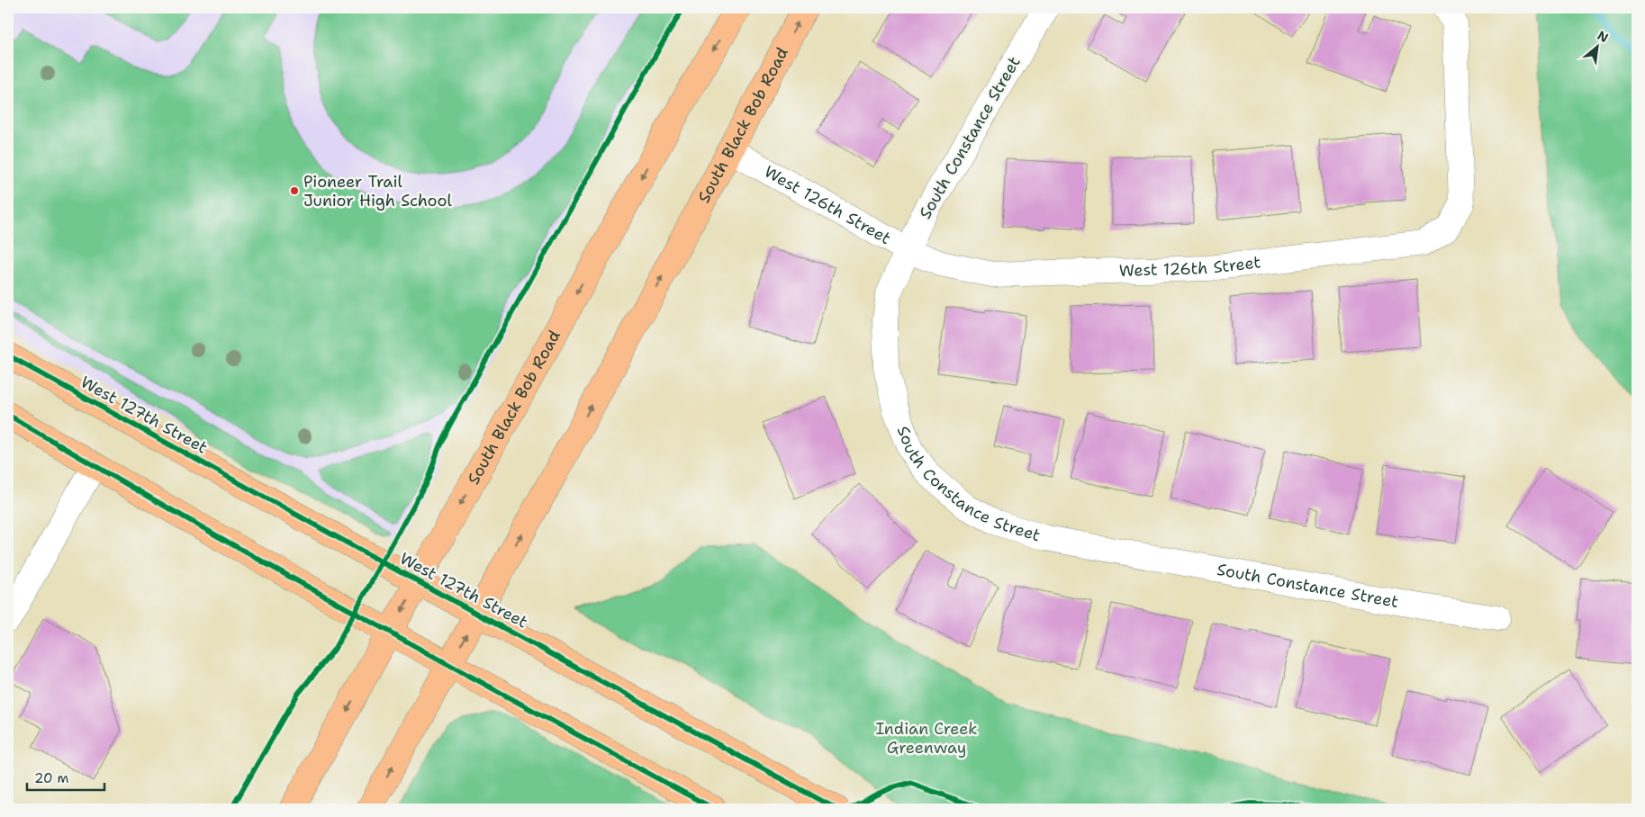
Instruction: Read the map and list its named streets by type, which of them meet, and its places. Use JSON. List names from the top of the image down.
{
  "streets": {
    "main road": ["South Black Bob Road", "West 127th Street"],
    "street": ["South Constance Street", "West 126th Street"]
  },
  "crossings": [
    ["South Black Bob Road", "West 126th Street"],
    ["South Black Bob Road", "West 127th Street"],
    ["South Constance Street", "West 126th Street"]
  ],
  "parks": ["Indian Creek Greenway"],
  "places": ["Pioneer Trail Junior High School"],
  "scale_bar": "20 m",
  "north": "top right"
}
